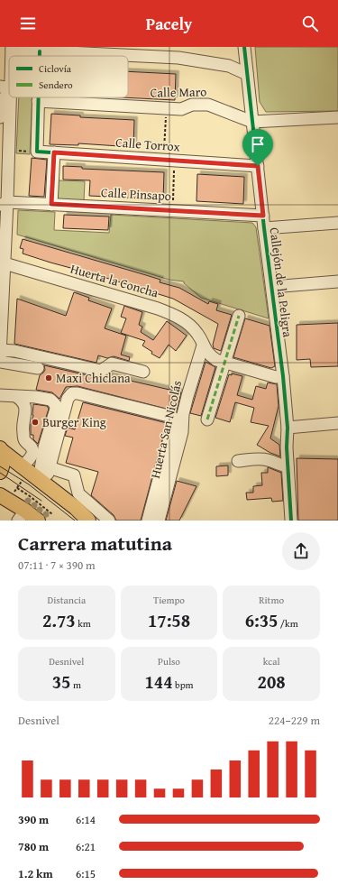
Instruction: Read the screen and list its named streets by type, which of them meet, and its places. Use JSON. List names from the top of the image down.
{
  "streets": {
    "street": [
      "Calle Maro",
      "Calle Torrox",
      "Calle Pinsapo",
      "Huerta la Concha",
      "Callejón de la Peligra",
      "Huerta San Nicolás"
    ]
  },
  "crossings": [
    ["Calle Maro", "Calle Torrox"],
    ["Calle Maro", "Callejón de la Peligra"],
    ["Calle Torrox", "Callejón de la Peligra"],
    ["Calle Pinsapo", "Callejón de la Peligra"],
    ["Huerta la Concha", "Huerta San Nicolás"]
  ],
  "places": ["Maxi Chiclana", "Burger King"],
  "legend": ["Ciclovía", "Sendero"],
  "page": {
    "header": "Pacely",
    "heading": ["Carrera matutina", "07:11 · 7 × 390 m"],
    "stats": [
      ["Distancia", "2.73 km"],
      ["Tiempo", "17:58"],
      ["Ritmo", "6:35 /km"],
      ["Desnivel", "35 m"],
      ["Pulso", "144 bpm"],
      ["kcal", "208"]
    ],
    "chart": ["Desnivel", "224–229 m"],
    "list": [
      {
        "name": "390 m",
        "note": "6:14"
      },
      {
        "name": "780 m",
        "note": "6:21"
      },
      {
        "name": "1.2 km",
        "note": "6:15"
      }
    ]
  }
}
